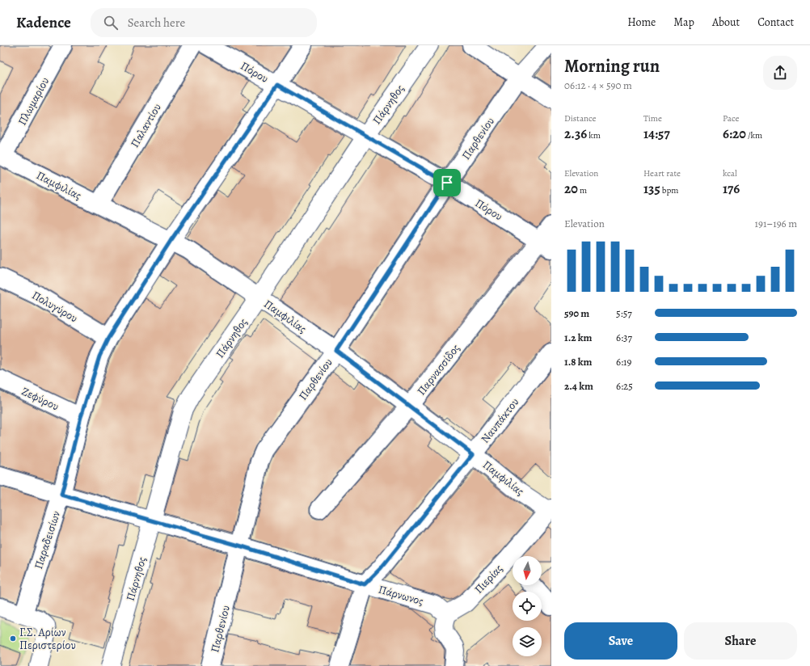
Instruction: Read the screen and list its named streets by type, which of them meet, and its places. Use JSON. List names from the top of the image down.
{
  "streets": {
    "street": [
      "Πόρου",
      "Πλωμαρίου",
      "Πάρνηθος",
      "Παλαντίου",
      "Παρθενίου",
      "Παμφιλίας",
      "Πολυγύρου",
      "Παρνασσίδος",
      "Ζεφύρου",
      "Ναυπάκτου",
      "Παραδεισίων",
      "Πιερίας",
      "Πάρνωνος"
    ]
  },
  "crossings": [
    ["Πόρου", "Πάρνηθος"],
    ["Πόρου", "Παρθενίου"],
    ["Πόρου", "Παρνασσίδος"],
    ["Πόρου", "Παραδεισίων"],
    ["Πλωμαρίου", "Παμφιλίας"],
    ["Πάρνηθος", "Παμφιλίας"],
    ["Πάρνηθος", "Πάρνωνος"],
    ["Παλαντίου", "Παμφιλίας"],
    ["Παρθενίου", "Παμφιλίας"],
    ["Παρθενίου", "Πάρνωνος"],
    ["Παμφιλίας", "Παρνασσίδος"],
    ["Παμφιλίας", "Ναυπάκτου"],
    ["Παμφιλίας", "Παραδεισίων"],
    ["Παμφιλίας", "Πιερίας"],
    ["Πολυγύρου", "Παραδεισίων"],
    ["Ζεφύρου", "Παραδεισίων"],
    ["Ναυπάκτου", "Πάρνωνος"],
    ["Παραδεισίων", "Πάρνωνος"],
    ["Πιερίας", "Πάρνωνος"]
  ],
  "places": ["Γ.Σ. Αρίων Περιστερίου"],
  "north": "bottom",
  "page": {
    "header": "Kadence",
    "search": "Search here",
    "nav": [
      "Home",
      "Map",
      "About",
      "Contact"
    ],
    "heading": ["Morning run", "06:12 · 4 × 590 m"],
    "stats": [
      ["Distance", "2.36 km"],
      ["Time", "14:57"],
      ["Pace", "6:20 /km"],
      ["Elevation", "20 m"],
      ["Heart rate", "135 bpm"],
      ["kcal", "176"]
    ],
    "chart": ["Elevation", "191–196 m"],
    "list": [
      {
        "name": "590 m",
        "note": "5:57"
      },
      {
        "name": "1.2 km",
        "note": "6:37"
      },
      {
        "name": "1.8 km",
        "note": "6:19"
      },
      {
        "name": "2.4 km",
        "note": "6:25"
      }
    ],
    "buttons": ["Save", "Share"]
  }
}
